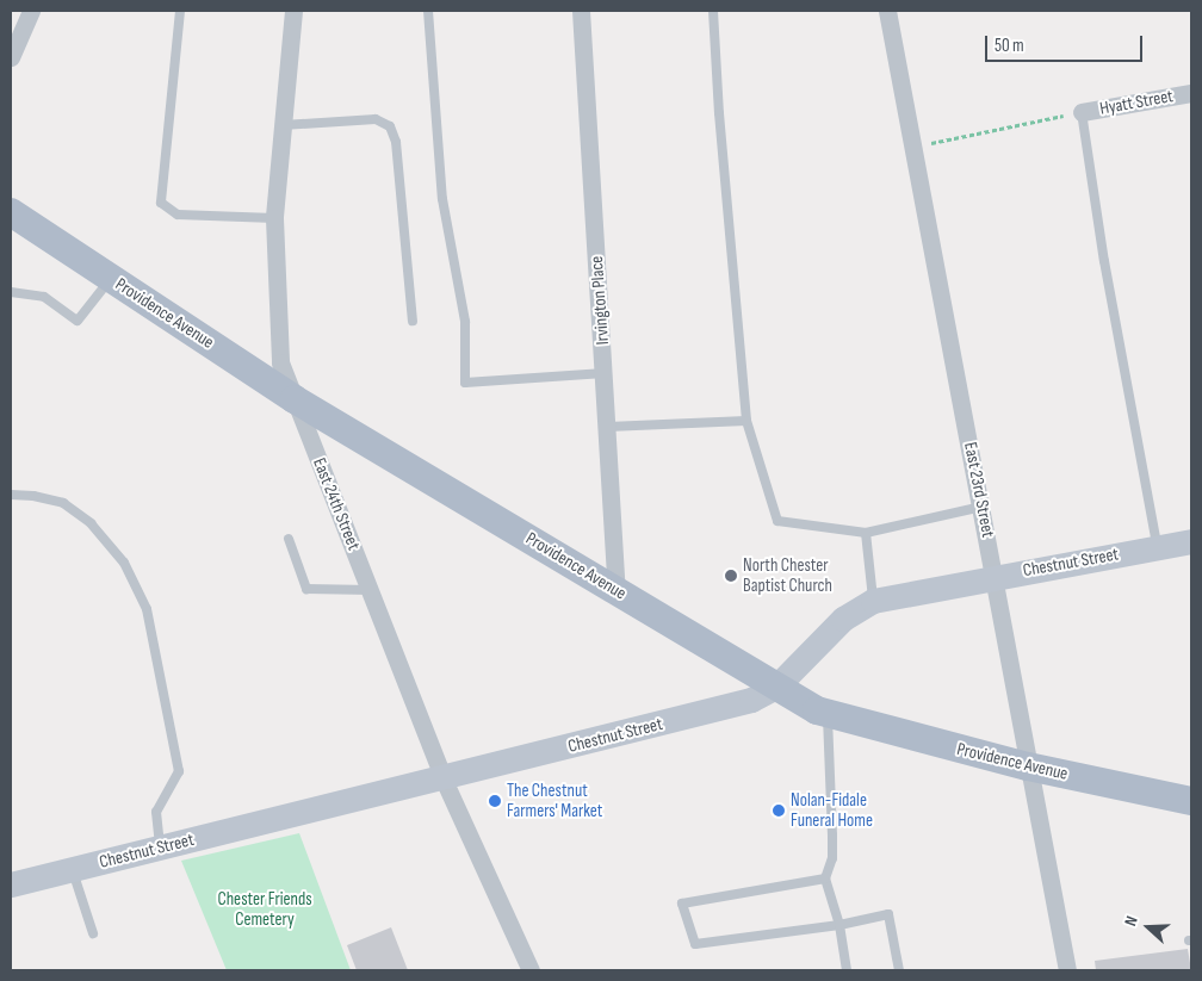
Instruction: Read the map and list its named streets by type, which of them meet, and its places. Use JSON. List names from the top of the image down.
{
  "streets": {
    "main road": ["Providence Avenue"],
    "street": [
      "Hyatt Street",
      "Irvington Place",
      "East 23rd Street",
      "East 24th Street",
      "Chestnut Street"
    ]
  },
  "crossings": [
    ["Irvington Place", "Providence Avenue"],
    ["Providence Avenue", "East 23rd Street"],
    ["Providence Avenue", "East 24th Street"],
    ["Providence Avenue", "Chestnut Street"],
    ["East 23rd Street", "Chestnut Street"],
    ["East 24th Street", "Chestnut Street"]
  ],
  "parks": ["Chester Friends Cemetery"],
  "places": ["North Chester Baptist Church", "The Chestnut Farmers' Market", "Nolan-Fidale Funeral Home"],
  "scale_bar": "50 m",
  "north": "left"
}
